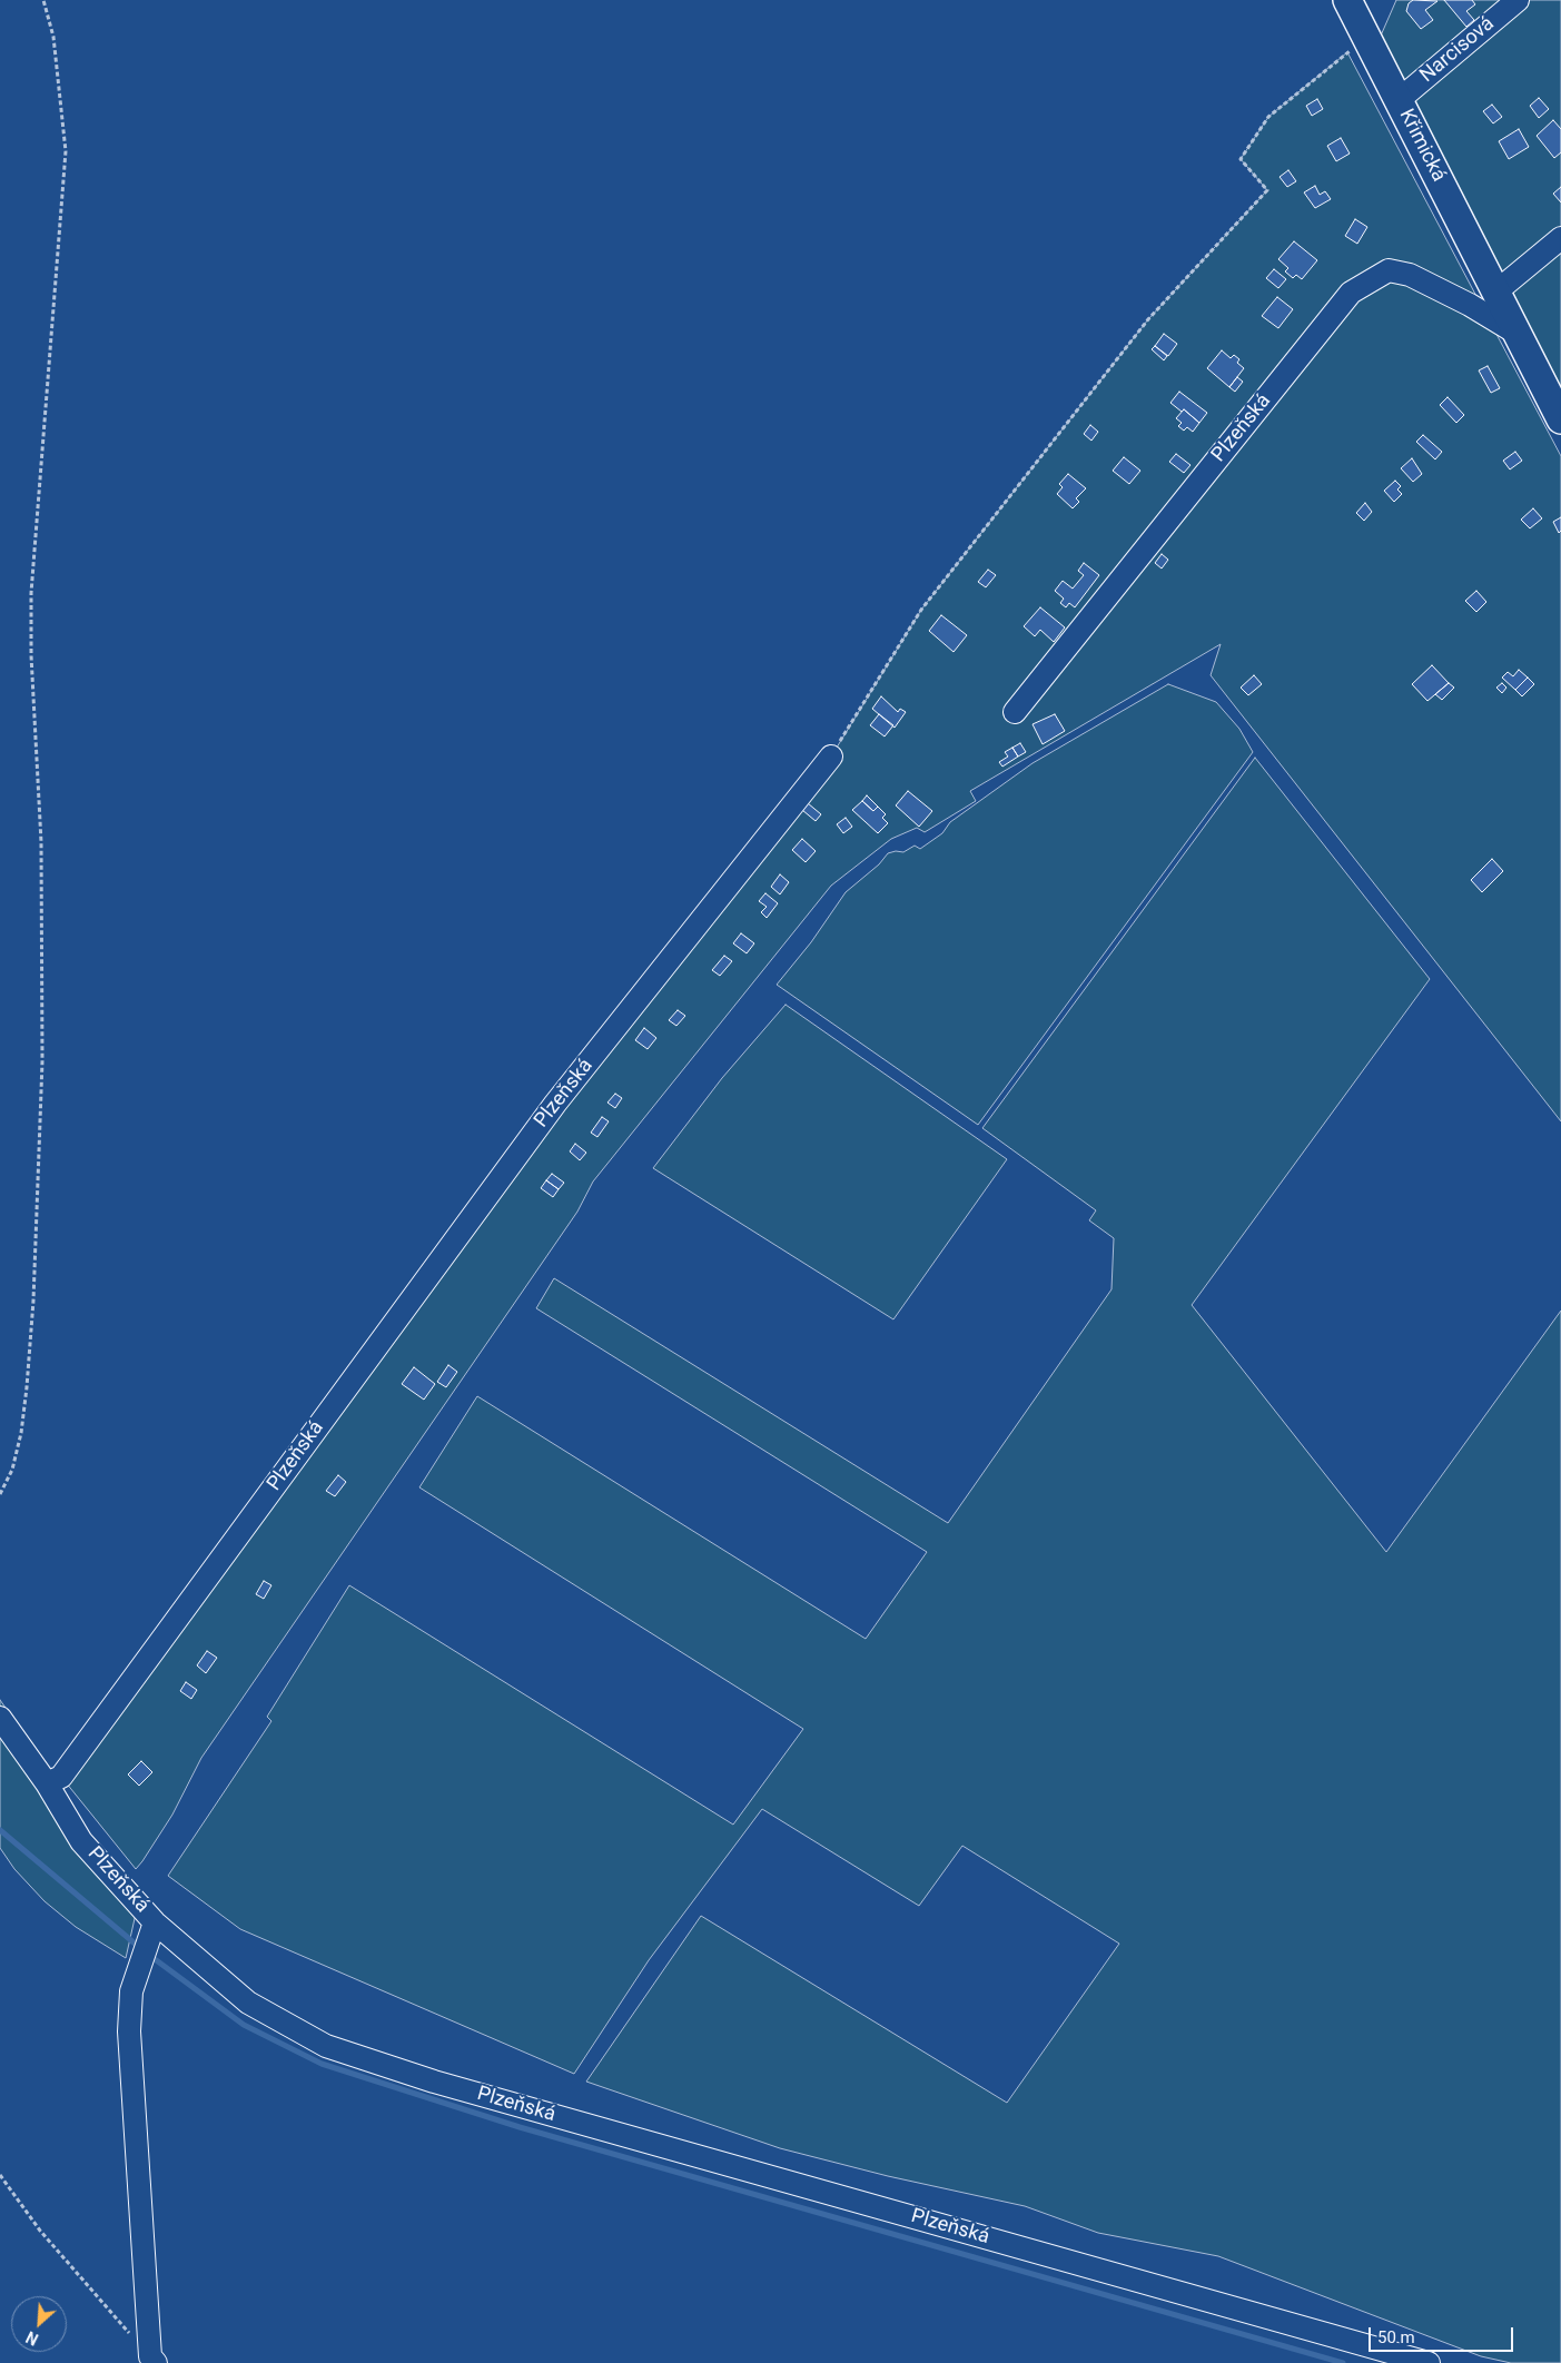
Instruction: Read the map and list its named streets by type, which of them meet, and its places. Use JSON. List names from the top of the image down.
{
  "streets": {
    "main road": ["Křimická"],
    "street": ["Narcisová", "Plzeňská"]
  },
  "crossings": [
    ["Narcisová", "Křimická"]
  ],
  "scale_bar": "50 m",
  "north": "bottom left"
}
